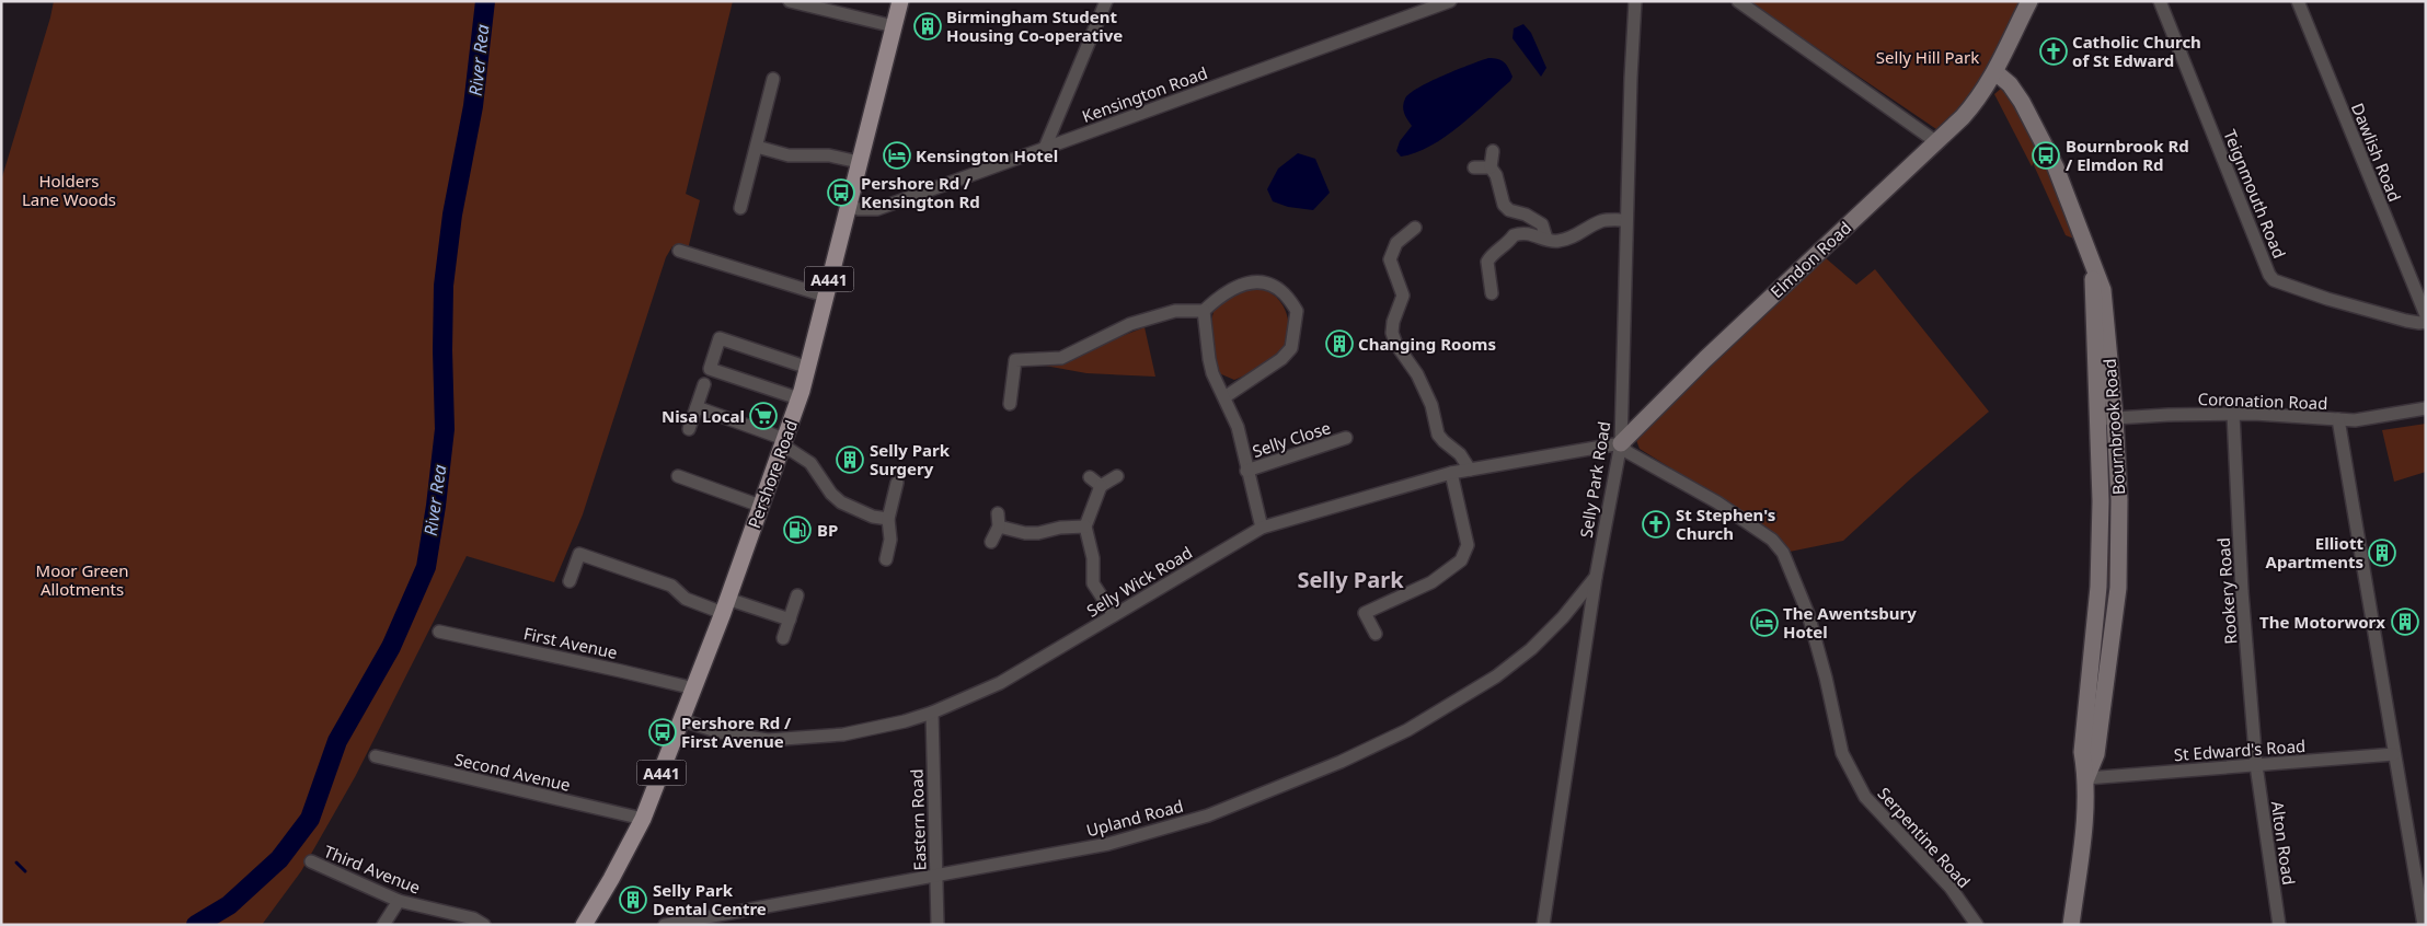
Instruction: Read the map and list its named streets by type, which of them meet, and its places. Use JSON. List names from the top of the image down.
{
  "streets": {
    "main road": ["A441", "Pershore Road"],
    "street": [
      "Kensington Road",
      "Dawlish Road",
      "Teignmouth Road",
      "Elmdon Road",
      "Coronation Road",
      "Bournbrook Road",
      "Selly Close",
      "Selly Park Road",
      "Selly Wick Road",
      "Rookery Road",
      "First Avenue",
      "St Edward's Road",
      "Second Avenue",
      "Upland Road",
      "Eastern Road",
      "Serpentine Road",
      "Alton Road",
      "Third Avenue"
    ]
  },
  "crossings": [
    ["Kensington Road", "Pershore Road"],
    ["Elmdon Road", "Bournbrook Road"],
    ["Elmdon Road", "Selly Park Road"],
    ["Elmdon Road", "Selly Wick Road"],
    ["Elmdon Road", "Serpentine Road"],
    ["Coronation Road", "Bournbrook Road"],
    ["Coronation Road", "Rookery Road"],
    ["Bournbrook Road", "St Edward's Road"],
    ["Pershore Road", "Selly Wick Road"],
    ["Pershore Road", "First Avenue"],
    ["Pershore Road", "Second Avenue"],
    ["Selly Park Road", "Selly Wick Road"],
    ["Selly Park Road", "Upland Road"],
    ["Selly Park Road", "Serpentine Road"],
    ["Selly Wick Road", "Eastern Road"],
    ["Selly Wick Road", "Serpentine Road"],
    ["Rookery Road", "St Edward's Road"],
    ["Rookery Road", "Alton Road"],
    ["St Edward's Road", "Alton Road"],
    ["Upland Road", "Eastern Road"]
  ],
  "districts": ["Selly Park"],
  "water": ["River Rea"],
  "parks": ["Selly Hill Park", "Holders Lane Woods", "Moor Green Allotments"],
  "places": {
    "building": [
      "Birmingham Student Housing Co-operative",
      "Changing Rooms",
      "Selly Park Surgery",
      "Elliott Apartments",
      "The Motorworx",
      "Selly Park Dental Centre"
    ],
    "church": ["Catholic Church of St Edward", "St Stephen's Church"],
    "hotel": ["Kensington Hotel", "The Awentsbury Hotel"],
    "bus stop": ["Bournbrook Rd / Elmdon Rd", "Pershore Rd / Kensington Rd", "Pershore Rd / First Avenue"],
    "supermarket": ["Nisa Local"],
    "fuel station": ["BP"]
  }
}
